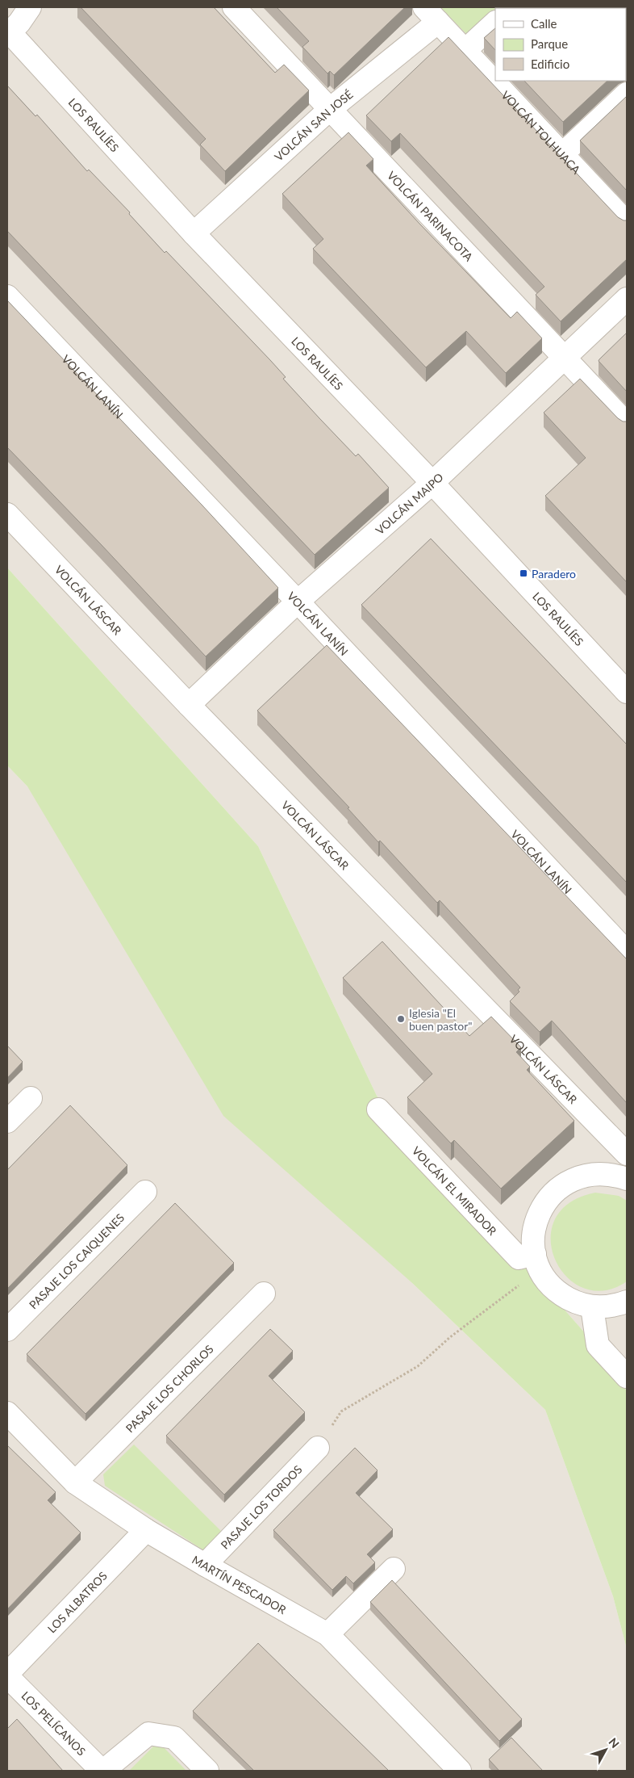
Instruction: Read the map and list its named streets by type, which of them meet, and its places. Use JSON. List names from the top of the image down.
{
  "streets": {
    "street": [
      "LOS RAULÍES",
      "VOLCÁN SAN JOSÉ",
      "VOLCÁN TOLHUACA",
      "VOLCÁN PARINACOTA",
      "VOLCÁN LANÍN",
      "VOLCÁN MAIPO",
      "VOLCÁN LÁSCAR",
      "VOLCÁN EL MIRADOR",
      "PASAJE LOS CAIQUENES",
      "PASAJE LOS CHORLOS",
      "PASAJE LOS TORDOS",
      "MARTÍN PESCADOR",
      "LOS ALBATROS",
      "LOS PELÍCANOS"
    ]
  },
  "crossings": [
    ["LOS RAULÍES", "VOLCÁN SAN JOSÉ"],
    ["LOS RAULÍES", "VOLCÁN MAIPO"],
    ["VOLCÁN SAN JOSÉ", "VOLCÁN TOLHUACA"],
    ["VOLCÁN SAN JOSÉ", "VOLCÁN PARINACOTA"],
    ["VOLCÁN PARINACOTA", "VOLCÁN MAIPO"],
    ["VOLCÁN LANÍN", "VOLCÁN MAIPO"],
    ["VOLCÁN MAIPO", "VOLCÁN LÁSCAR"],
    ["PASAJE LOS CHORLOS", "MARTÍN PESCADOR"],
    ["PASAJE LOS TORDOS", "MARTÍN PESCADOR"],
    ["MARTÍN PESCADOR", "LOS ALBATROS"],
    ["LOS ALBATROS", "LOS PELÍCANOS"]
  ],
  "places": {
    "transit": ["Paradero"],
    "other": ["Iglesia \"El buen pastor\""]
  },
  "legend": ["Calle", "Parque", "Edificio"],
  "north": "top right"
}
